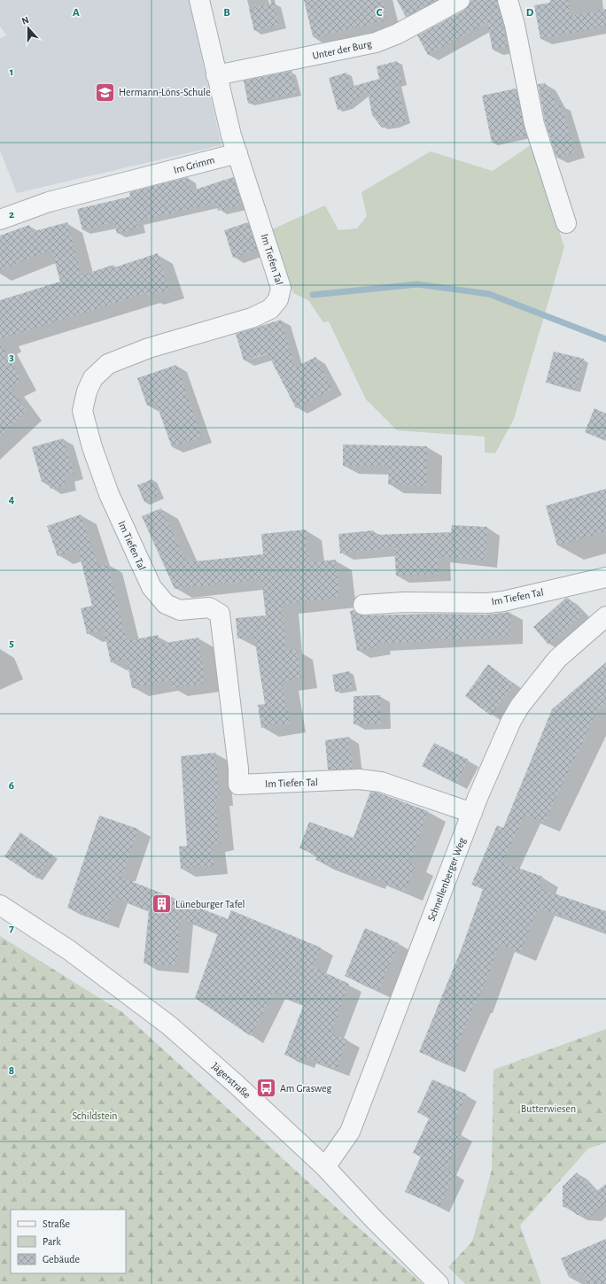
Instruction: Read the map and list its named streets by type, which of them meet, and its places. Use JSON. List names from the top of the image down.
{
  "streets": {
    "street": [
      "Unter der Burg",
      "Im Grimm",
      "Im Tiefen Tal",
      "Schnellenberger Weg",
      "Jägerstraße"
    ]
  },
  "crossings": [
    ["Im Grimm", "Im Tiefen Tal"],
    ["Im Tiefen Tal", "Schnellenberger Weg"],
    ["Schnellenberger Weg", "Jägerstraße"]
  ],
  "parks": ["Butterwiesen", "Schildstein"],
  "places": {
    "school or university": ["Hermann-Löns-Schule"],
    "building": ["Lüneburger Tafel"],
    "bus stop": ["Am Grasweg"]
  },
  "legend": ["Straße", "Park", "Gebäude"],
  "north": "top",
  "grid": {
    "columns": [
      "A",
      "B",
      "C",
      "D"
    ],
    "rows": [
      "1",
      "2",
      "3",
      "4",
      "5",
      "6",
      "7",
      "8"
    ]
  }
}
